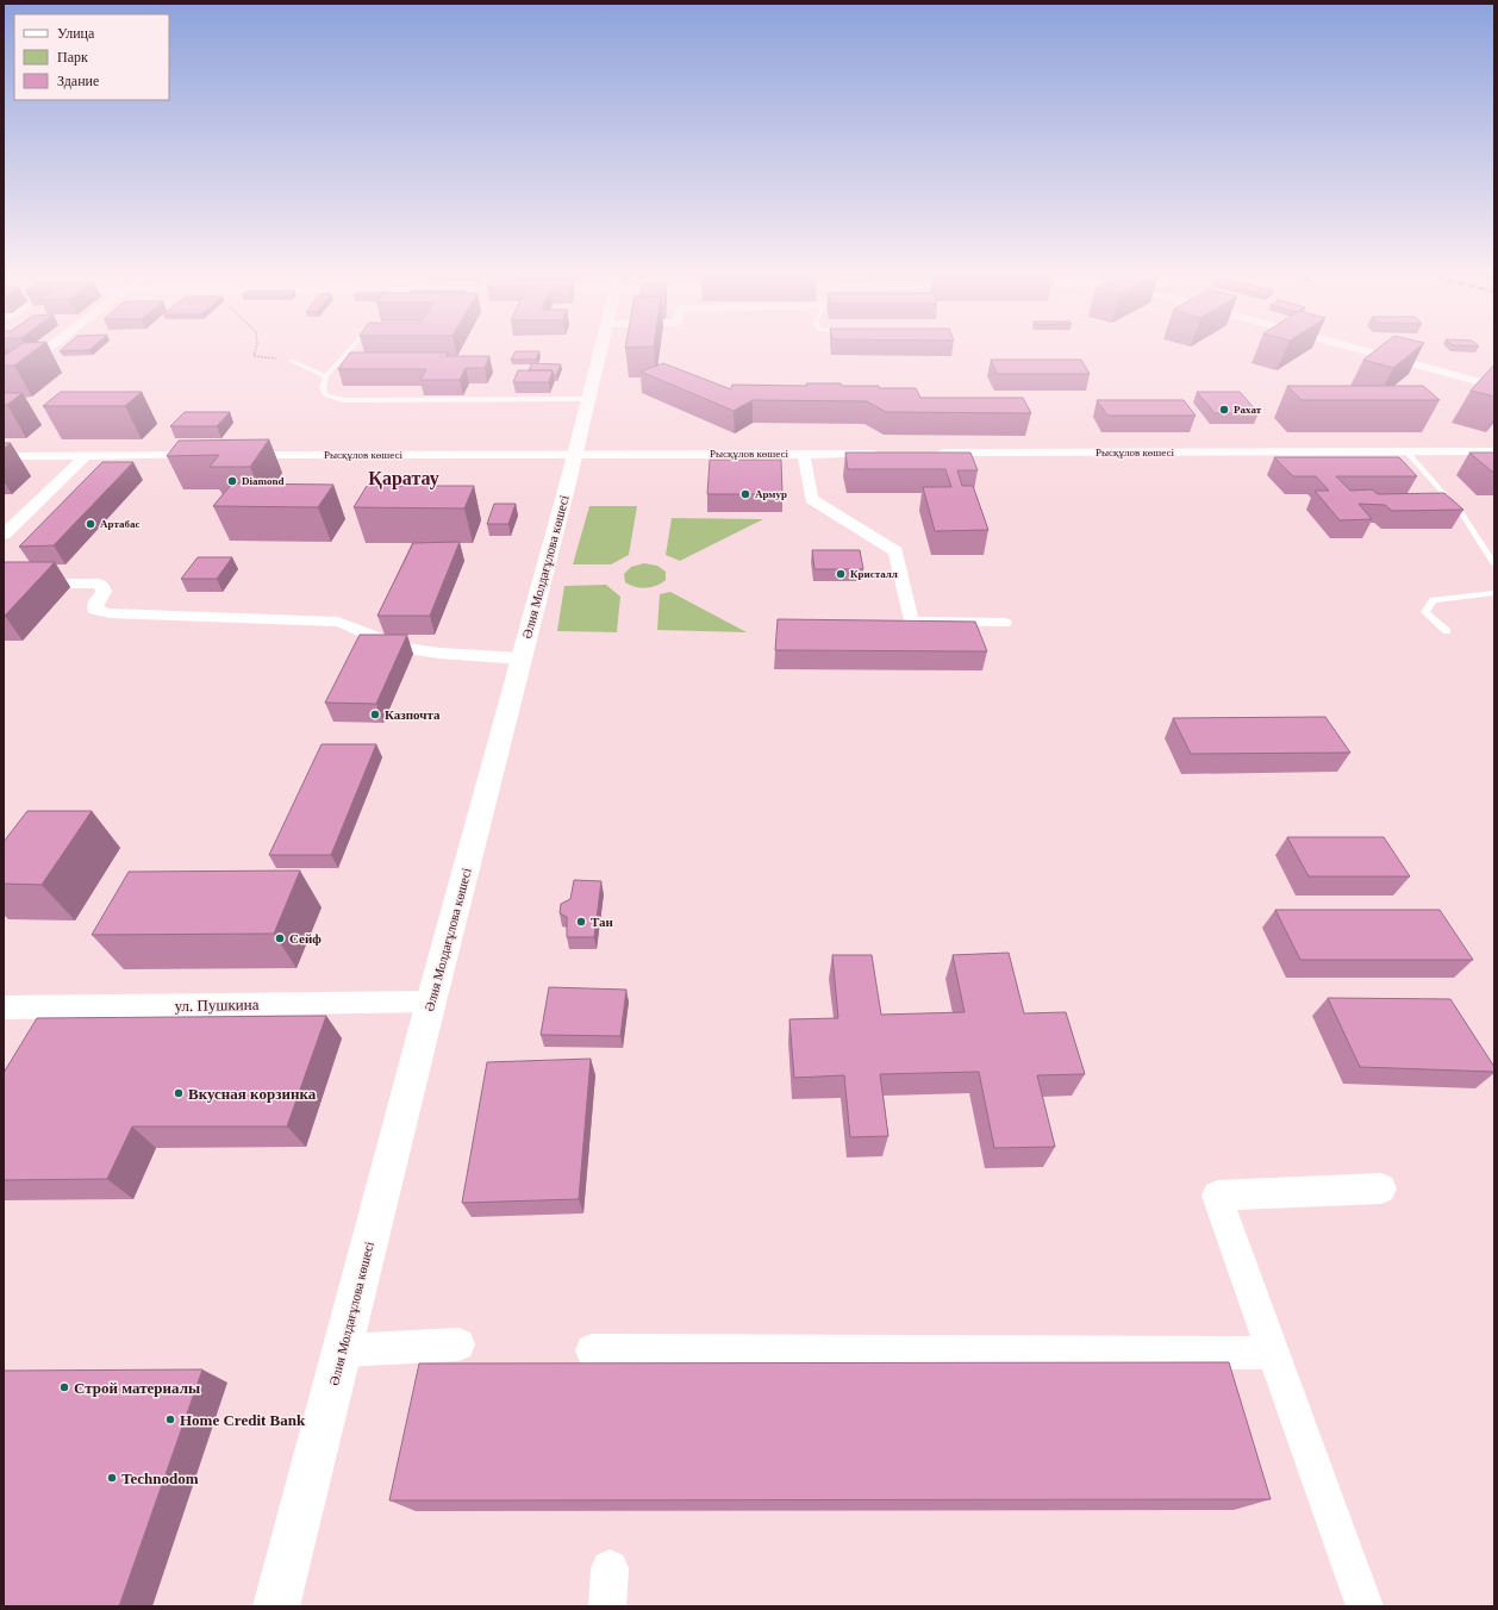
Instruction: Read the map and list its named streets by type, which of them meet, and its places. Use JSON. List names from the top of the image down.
{
  "streets": {
    "street": ["Рысқұлов көшесі", "Әлия Молдағұлова көшесі", "ул. Пушкина"]
  },
  "crossings": [
    ["Рысқұлов көшесі", "Әлия Молдағұлова көшесі"],
    ["Әлия Молдағұлова көшесі", "ул. Пушкина"]
  ],
  "districts": ["Қаратау"],
  "places": [
    "Рахат",
    "Diamond",
    "Армур",
    "Артабас",
    "Кристалл",
    "Казпочта",
    "Тан",
    "Сейф",
    "Вкусная корзинка",
    "Строй материалы",
    "Home Credit Bank",
    "Technodom"
  ],
  "legend": ["Улица", "Парк", "Здание"]
}
